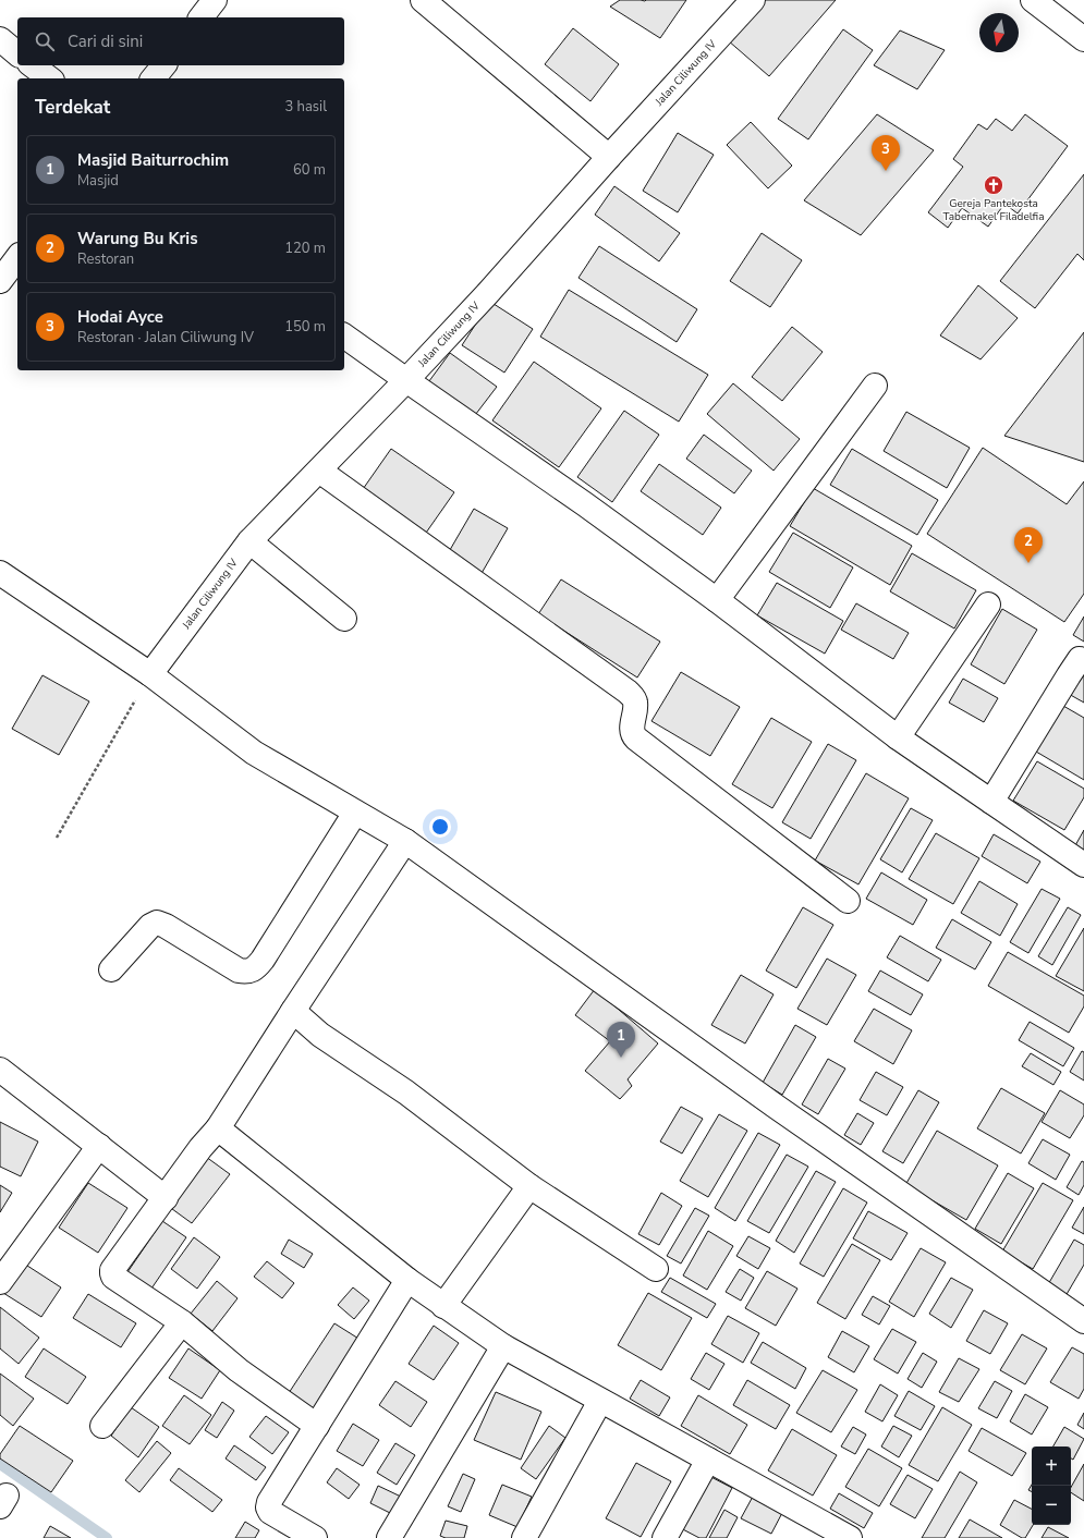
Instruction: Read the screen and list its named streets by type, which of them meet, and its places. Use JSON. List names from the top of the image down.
{
  "streets": {
    "street": ["Jalan Ciliwung IV"]
  },
  "places": {
    "church": ["Gereja Pantekosta Tabernakel Filadelfia"]
  },
  "north": "bottom",
  "page": {
    "search": "Cari di sini",
    "heading": ["Terdekat", "3 hasil"],
    "pins": ["3", "2", "1"],
    "list": [
      {
        "mark": "1",
        "name": "Masjid Baiturrochim",
        "note": "Masjid",
        "value": "60 m"
      },
      {
        "mark": "2",
        "name": "Warung Bu Kris",
        "note": "Restoran",
        "value": "120 m"
      },
      {
        "mark": "3",
        "name": "Hodai Ayce",
        "note": "Restoran · Jalan Ciliwung IV",
        "value": "150 m"
      }
    ],
    "map_buttons": ["+", "−"]
  }
}
